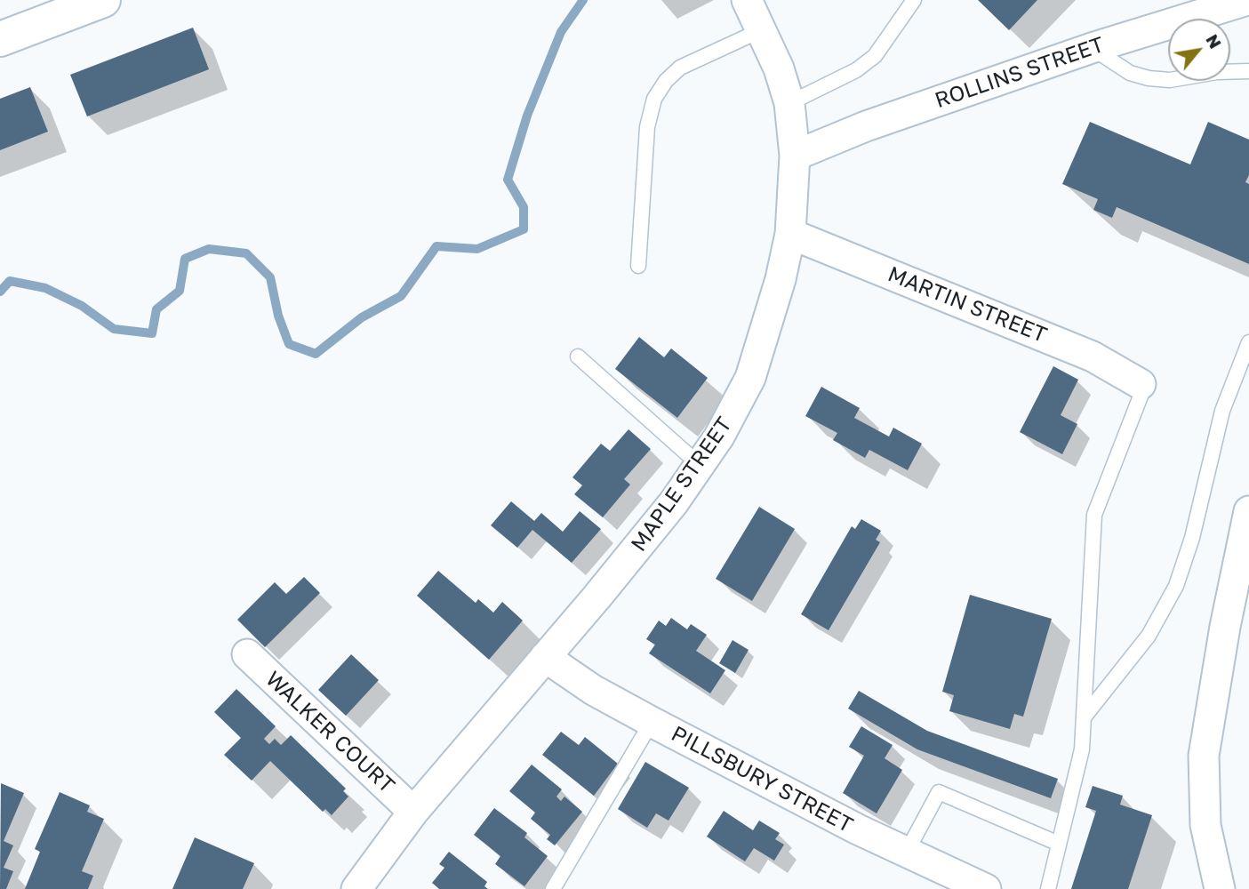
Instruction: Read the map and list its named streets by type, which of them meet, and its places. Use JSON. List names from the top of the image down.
{
  "streets": {
    "street": [
      "ROLLINS STREET",
      "MARTIN STREET",
      "MAPLE STREET",
      "WALKER COURT",
      "PILLSBURY STREET"
    ]
  },
  "crossings": [
    ["ROLLINS STREET", "MAPLE STREET"],
    ["MARTIN STREET", "MAPLE STREET"],
    ["MAPLE STREET", "WALKER COURT"],
    ["MAPLE STREET", "PILLSBURY STREET"]
  ],
  "north": "top right"
}
